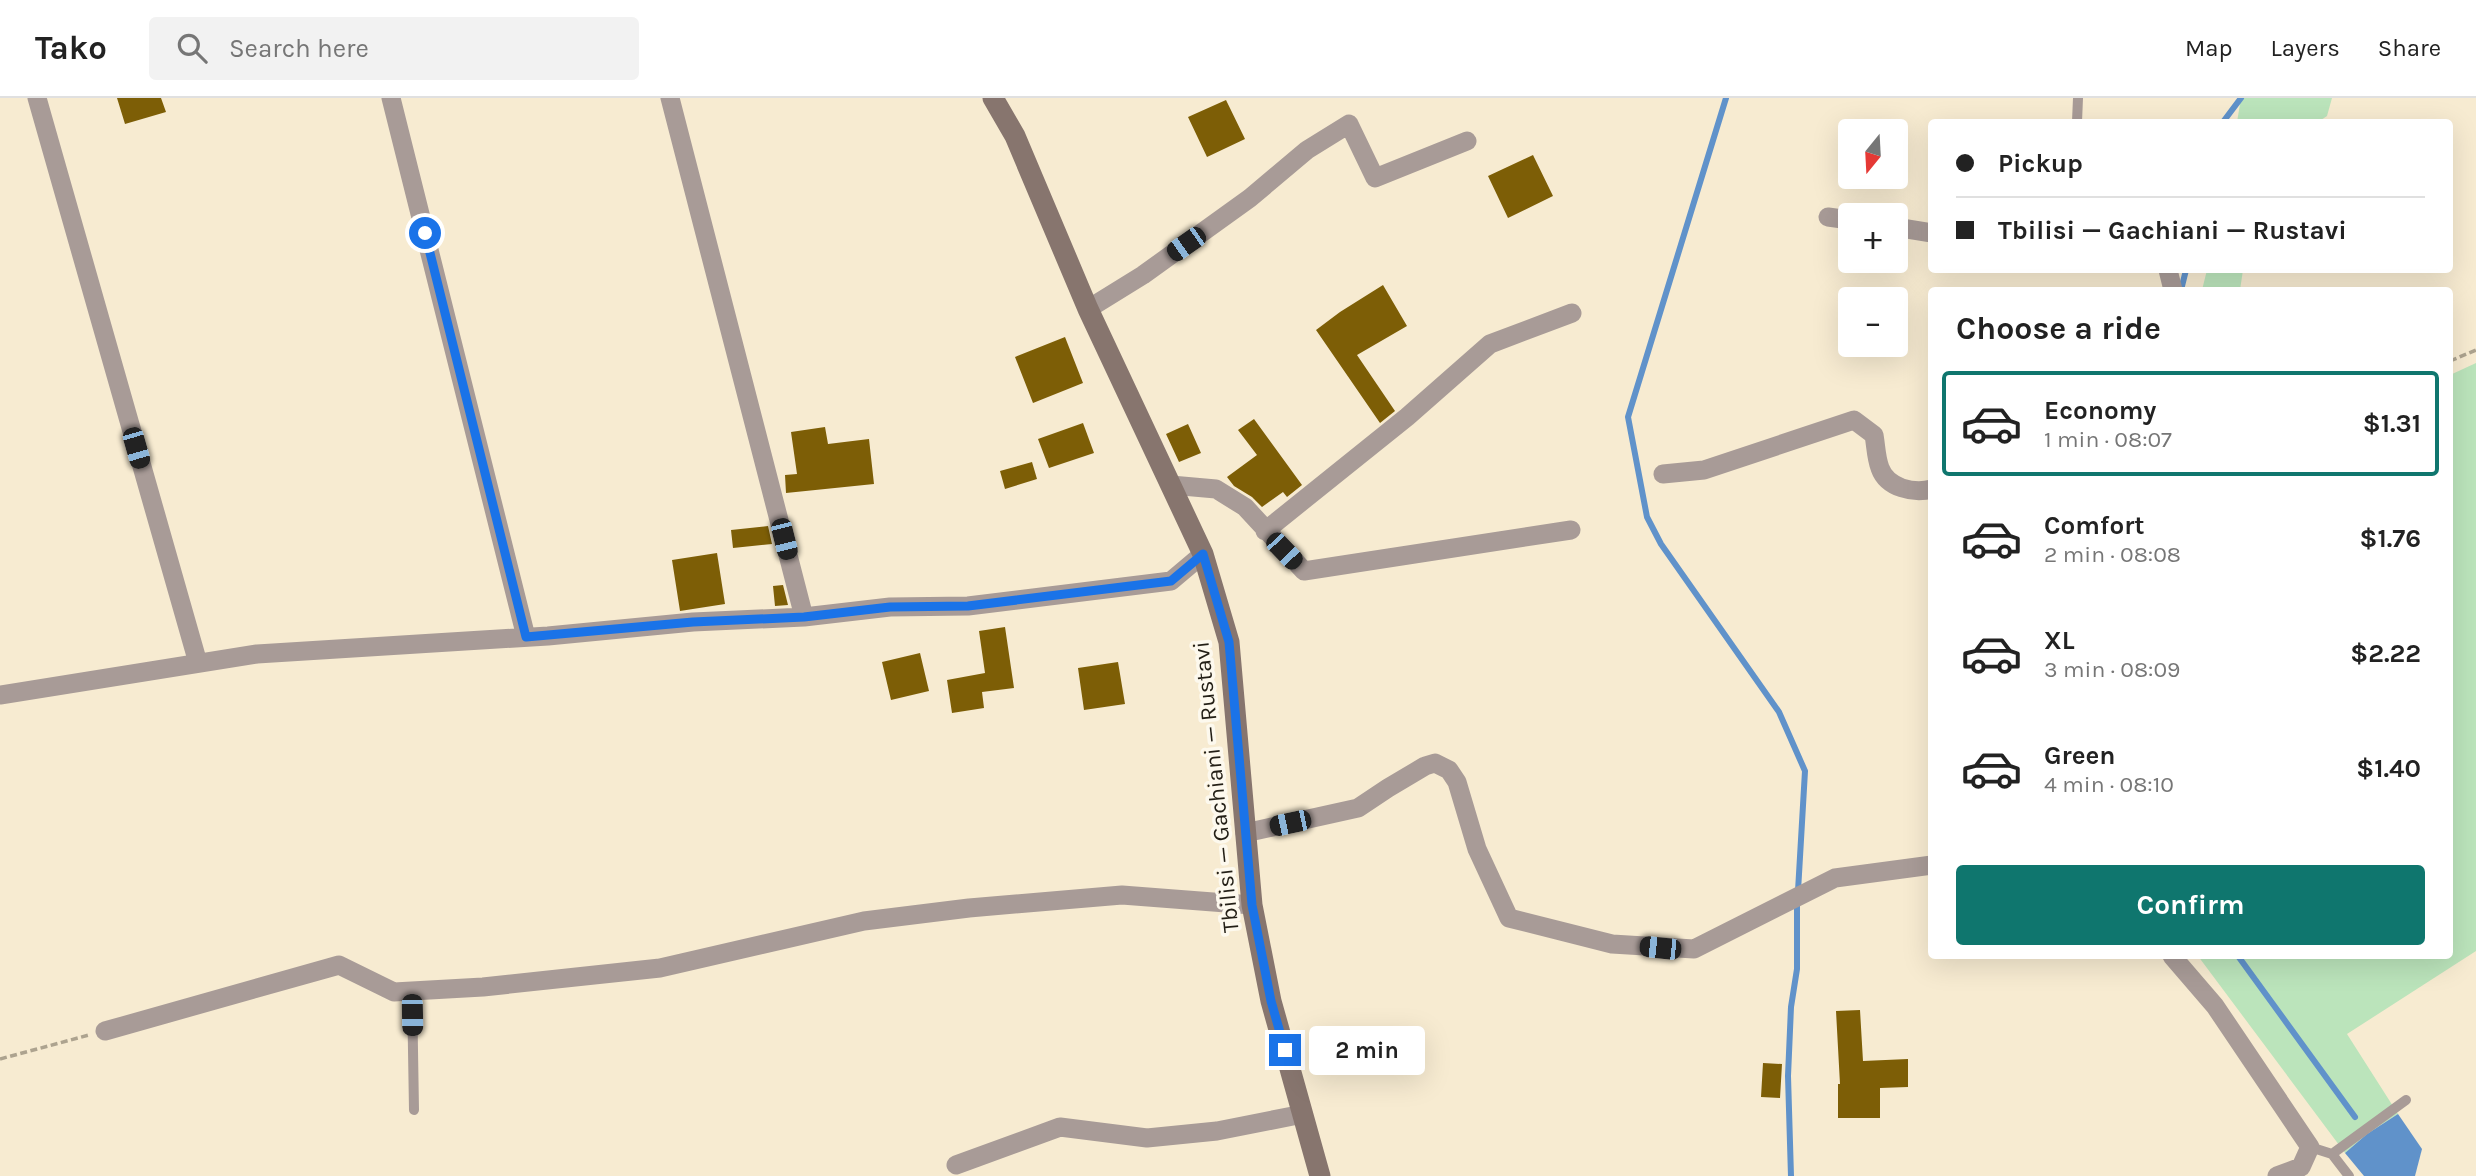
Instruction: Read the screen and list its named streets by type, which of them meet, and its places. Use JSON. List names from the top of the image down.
{
  "streets": {
    "main road": ["Tbilisi — Gachiani — Rustavi"]
  },
  "north": "bottom",
  "page": {
    "header": "Tako",
    "search": "Search here",
    "nav": ["Map", "Layers", "Share"],
    "map_buttons": ["+", "−"],
    "banner": ["Pickup", "Tbilisi — Gachiani — Rustavi"],
    "heading": "Choose a ride",
    "list": [
      {
        "name": "Economy",
        "note": "1 min · 08:07",
        "value": "$1.31"
      },
      {
        "name": "Comfort",
        "note": "2 min · 08:08",
        "value": "$1.76"
      },
      {
        "name": "XL",
        "note": "3 min · 08:09",
        "value": "$2.22"
      },
      {
        "name": "Green",
        "note": "4 min · 08:10",
        "value": "$1.40"
      }
    ],
    "buttons": "Confirm",
    "bubble": "2 min"
  }
}
